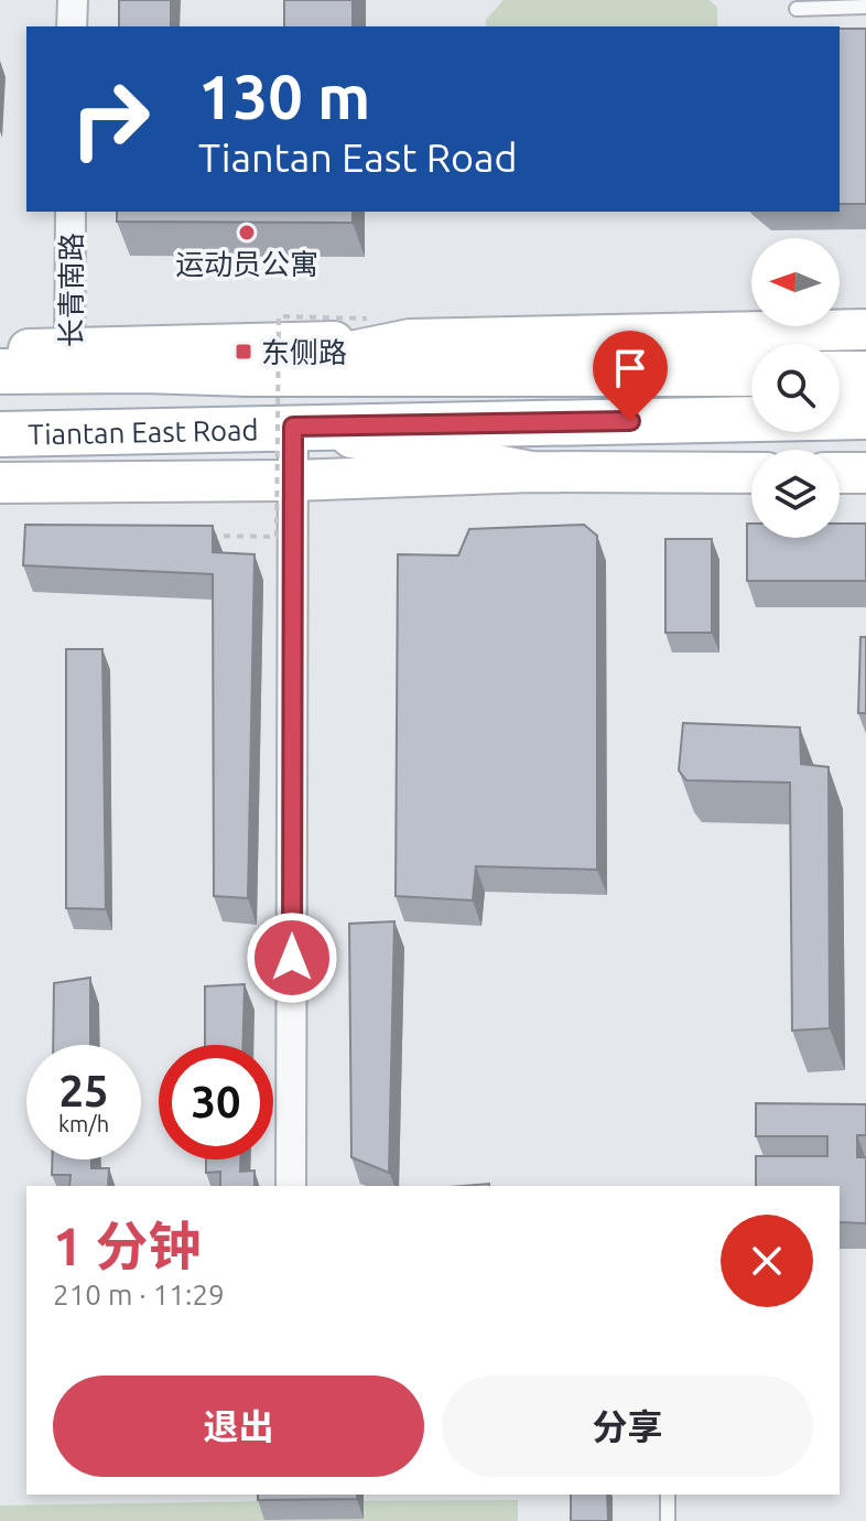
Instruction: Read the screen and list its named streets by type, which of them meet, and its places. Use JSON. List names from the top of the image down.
{
  "streets": {
    "main road": ["Tiantan East Road"],
    "street": ["长青南路"]
  },
  "crossings": [
    ["长青南路", "Tiantan East Road"]
  ],
  "places": {
    "other": ["运动员公寓"],
    "transit": ["东侧路"]
  },
  "north": "left",
  "page": {
    "turn": ["130 m", "Tiantan East Road"],
    "speed": "25 km/h",
    "limit": "30",
    "heading": ["1 分钟", "210 m · 11:29"],
    "buttons": ["退出", "分享"]
  }
}
